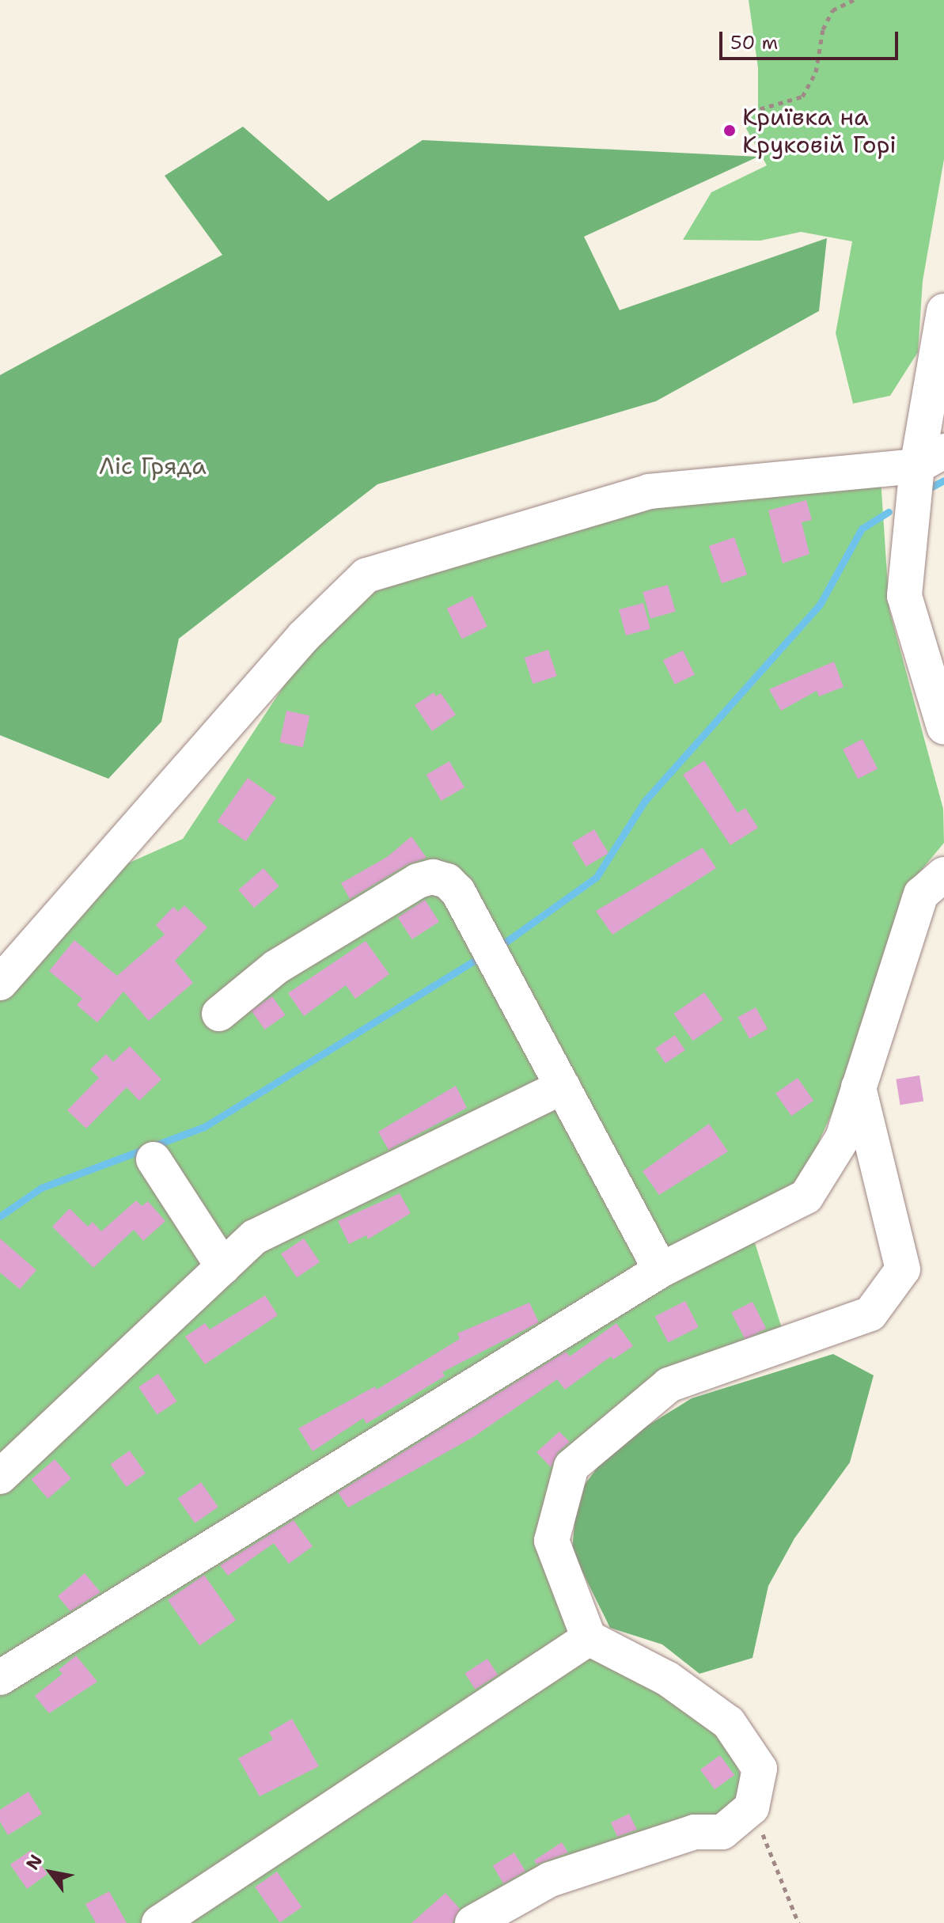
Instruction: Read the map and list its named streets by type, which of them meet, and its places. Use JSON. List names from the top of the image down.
{
  "parks": ["Ліс Гряда"],
  "places": ["Криївка на Круковій Горі"],
  "scale_bar": "50 m",
  "north": "top left"
}
